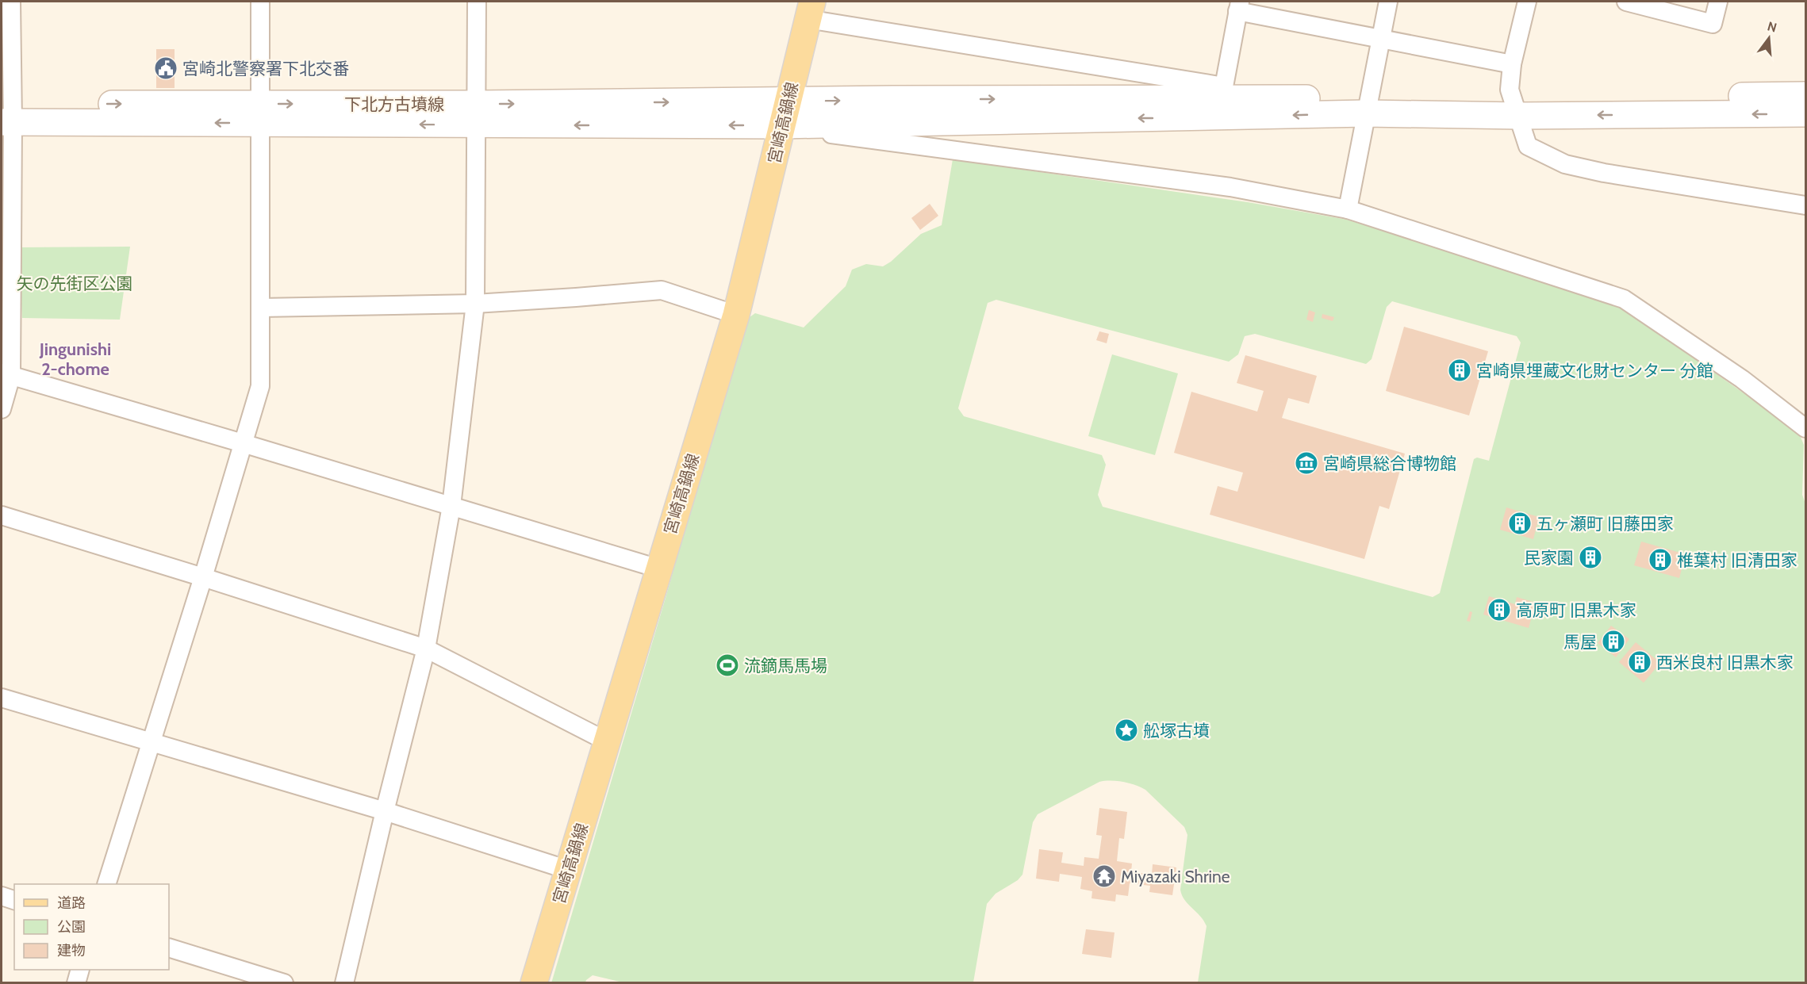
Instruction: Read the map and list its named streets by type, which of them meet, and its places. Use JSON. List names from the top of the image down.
{
  "streets": {
    "main road": ["宮崎高鍋線"],
    "street": ["下北方古墳線"]
  },
  "crossings": [
    ["下北方古墳線", "宮崎高鍋線"]
  ],
  "districts": ["Jingunishi 2-chome"],
  "parks": ["矢の先街区公園"],
  "places": {
    "public building": ["宮崎北警察署下北交番"],
    "building": [
      "宮崎県埋蔵文化財センター 分館",
      "五ヶ瀬町 旧藤田家",
      "民家園",
      "椎葉村 旧清田家",
      "高原町 旧黒木家",
      "馬屋",
      "西米良村 旧黒木家"
    ],
    "museum": ["宮崎県総合博物館"],
    "sports": ["流鏑馬馬場"],
    "place": ["舩塚古墳"],
    "temple": ["Miyazaki Shrine"]
  },
  "legend": ["道路", "公園", "建物"],
  "north": "top"
}
